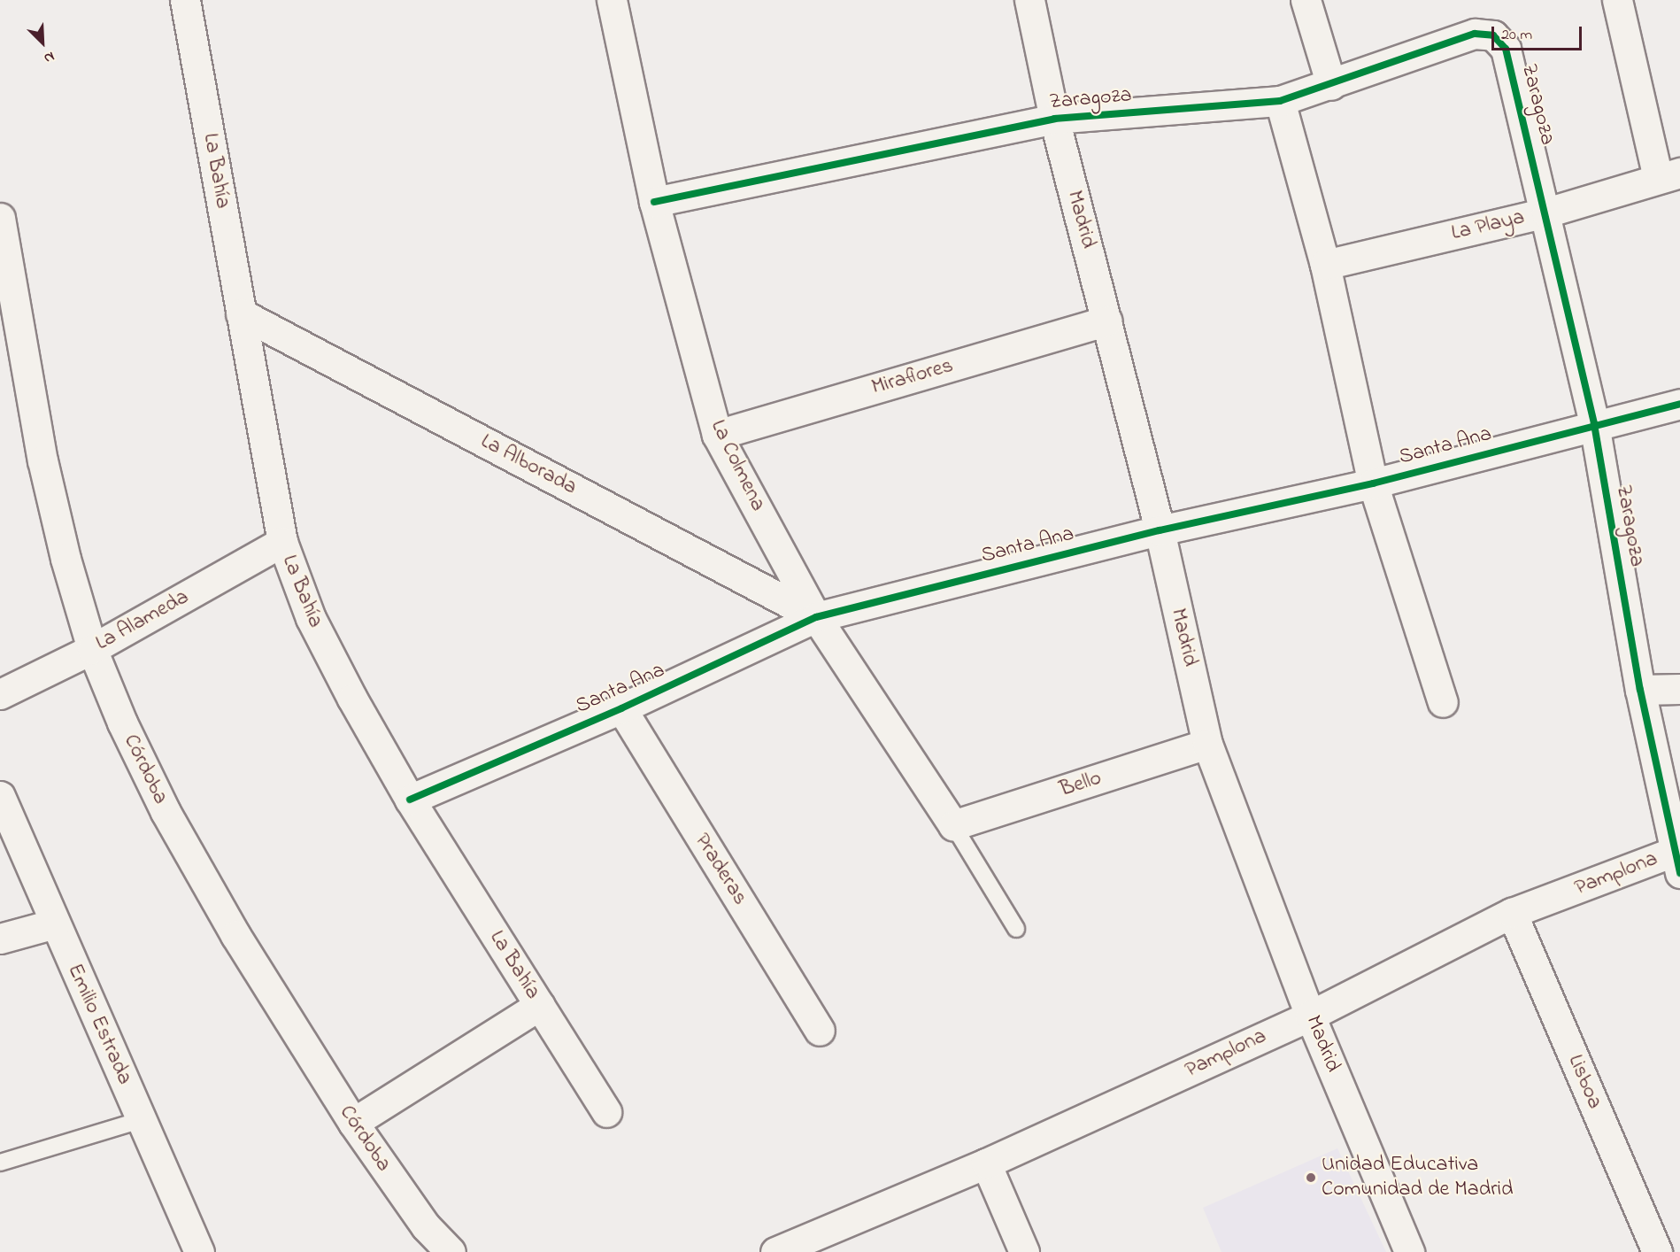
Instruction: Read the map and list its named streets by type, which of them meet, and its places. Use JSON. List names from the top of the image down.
{
  "streets": {
    "street": [
      "Zaragoza",
      "La Bahía",
      "Madrid",
      "La Playa",
      "Miraflores",
      "Santa Ana",
      "La Alborada",
      "La Colmena",
      "La Alameda",
      "Córdoba",
      "Bello",
      "Praderas",
      "Pamplona",
      "Emilio Estrada",
      "Lisboa"
    ]
  },
  "crossings": [
    ["Zaragoza", "Madrid"],
    ["Zaragoza", "La Playa"],
    ["Zaragoza", "Santa Ana"],
    ["Zaragoza", "La Colmena"],
    ["Zaragoza", "Pamplona"],
    ["La Bahía", "Santa Ana"],
    ["La Bahía", "La Alborada"],
    ["La Bahía", "La Alameda"],
    ["Madrid", "Miraflores"],
    ["Madrid", "Santa Ana"],
    ["Madrid", "Bello"],
    ["Madrid", "Pamplona"],
    ["Miraflores", "La Colmena"],
    ["Santa Ana", "La Alborada"],
    ["Santa Ana", "La Colmena"],
    ["Santa Ana", "Praderas"],
    ["La Alborada", "La Colmena"],
    ["La Colmena", "Bello"],
    ["La Alameda", "Córdoba"],
    ["Pamplona", "Lisboa"]
  ],
  "places": ["Unidad Educativa Comunidad de Madrid"],
  "scale_bar": "20 m",
  "north": "bottom right"
}
